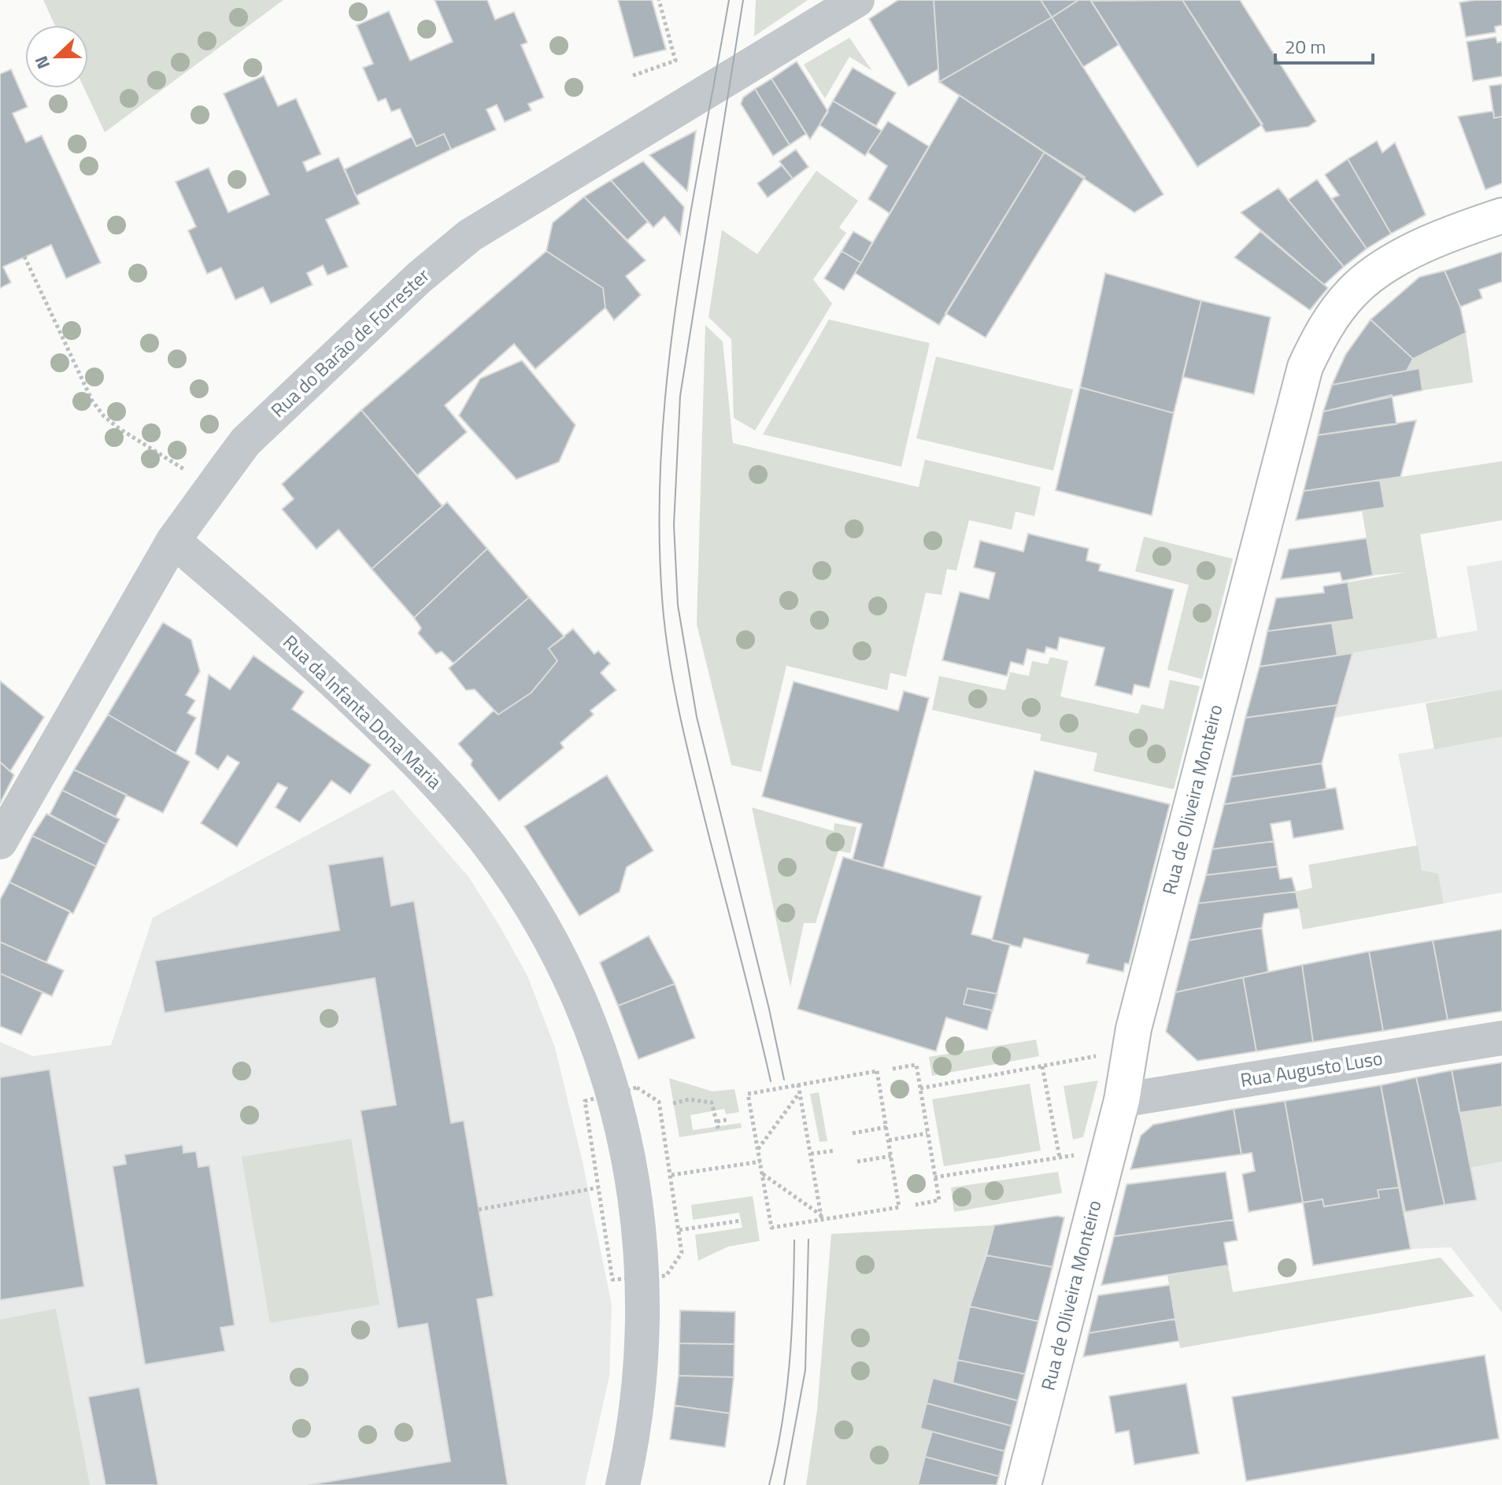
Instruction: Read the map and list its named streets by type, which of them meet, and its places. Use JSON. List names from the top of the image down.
{
  "streets": {
    "street": [
      "Rua do Barão de Forrester",
      "Rua da Infanta Dona Maria",
      "Rua de Oliveira Monteiro",
      "Rua Augusto Luso"
    ]
  },
  "crossings": [
    ["Rua do Barão de Forrester", "Rua da Infanta Dona Maria"],
    ["Rua de Oliveira Monteiro", "Rua Augusto Luso"]
  ],
  "scale_bar": "20 m",
  "north": "left"
}
